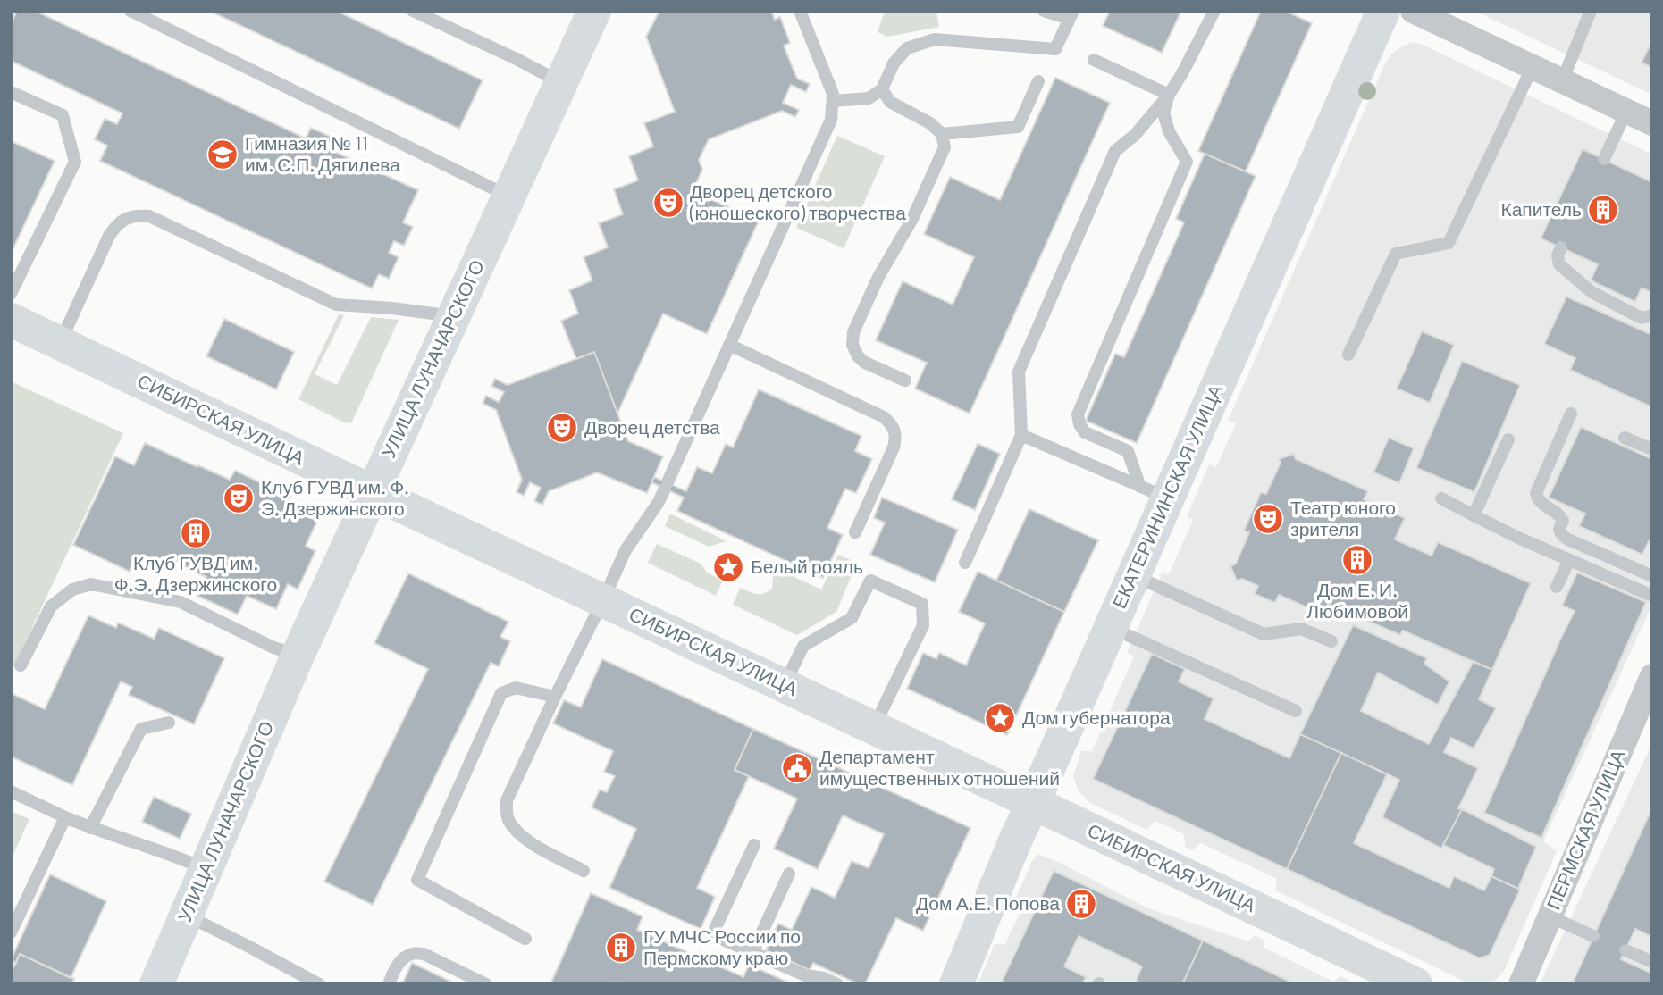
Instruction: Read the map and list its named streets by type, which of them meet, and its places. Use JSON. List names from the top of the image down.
{
  "streets": {
    "main road": ["УЛИЦА ЛУНАЧАРСКОГО", "СИБИРСКАЯ УЛИЦА", "ЕКАТЕРИНИНСКАЯ УЛИЦА"],
    "street": ["ПЕРМСКАЯ УЛИЦА"]
  },
  "crossings": [
    ["УЛИЦА ЛУНАЧАРСКОГО", "СИБИРСКАЯ УЛИЦА"],
    ["СИБИРСКАЯ УЛИЦА", "ЕКАТЕРИНИНСКАЯ УЛИЦА"]
  ],
  "places": {
    "school or university": ["Гимназия № 11 им. С.П. Дягилева"],
    "theatre": [
      "Дворец детского (юношеского) творчества",
      "Дворец детства",
      "Клуб ГУВД им. Ф. Э. Дзержинского",
      "Театр юного зрителя"
    ],
    "building": [
      "Капитель",
      "Клуб ГУВД им. Ф.Э. Дзержинского",
      "Дом Е. И. Любимовой",
      "Дом А.Е. Попова",
      "ГУ МЧС России по Пермскому краю"
    ],
    "place": ["Белый рояль", "Дом губернатора"],
    "public building": ["Департамент имущественных отношений"]
  }
}
